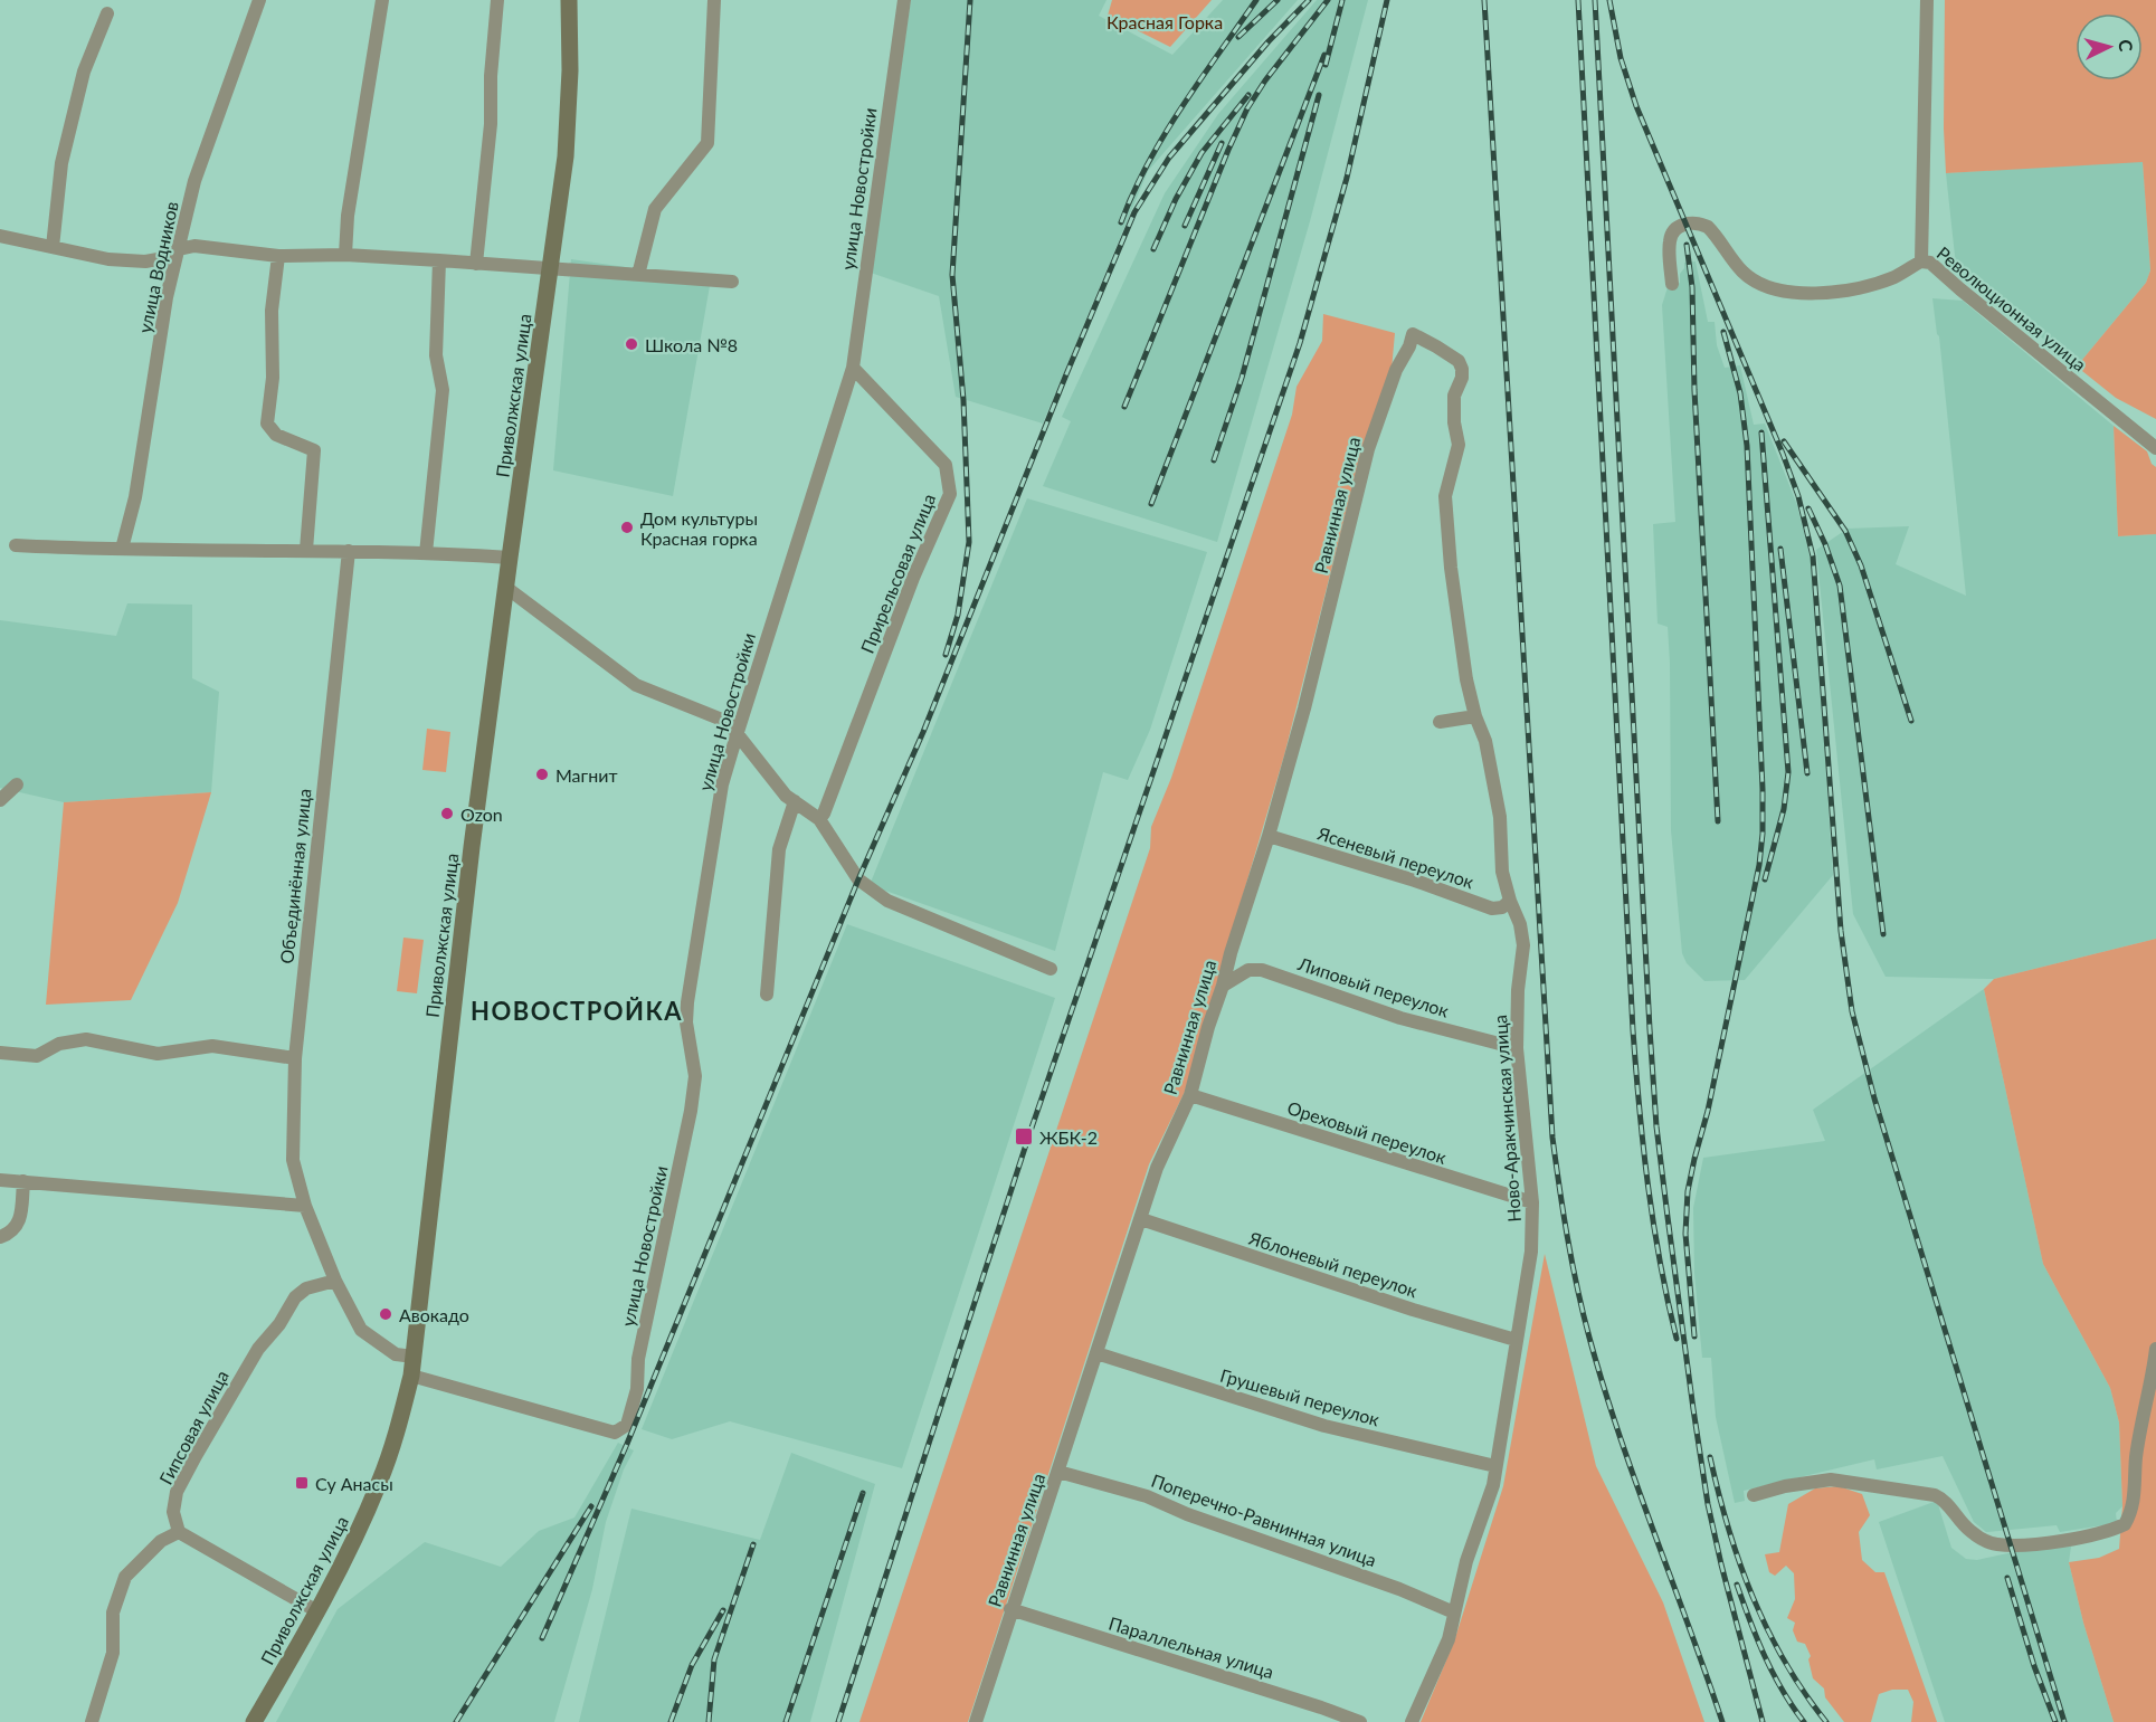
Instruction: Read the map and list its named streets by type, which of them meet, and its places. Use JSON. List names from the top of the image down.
{
  "streets": {
    "main road": ["Приволжская улица"],
    "street": [
      "улица Новостройки",
      "улица Водников",
      "Революционная улица",
      "Равнинная улица",
      "Прирельсовая улица",
      "Ясеневый переулок",
      "Объединённая улица",
      "Липовый переулок",
      "Ново-Аракчинская улица",
      "Ореховый переулок",
      "Яблоневый переулок",
      "Грушевый переулок",
      "Гипсовая улица",
      "Поперечно-Равнинная улица",
      "Параллельная улица"
    ]
  },
  "crossings": [
    ["улица Новостройки", "Приволжская улица"],
    ["улица Новостройки", "Прирельсовая улица"],
    ["Приволжская улица", "Объединённая улица"],
    ["Равнинная улица", "Ясеневый переулок"],
    ["Равнинная улица", "Липовый переулок"],
    ["Равнинная улица", "Ново-Аракчинская улица"],
    ["Равнинная улица", "Ореховый переулок"],
    ["Равнинная улица", "Яблоневый переулок"],
    ["Равнинная улица", "Грушевый переулок"],
    ["Равнинная улица", "Поперечно-Равнинная улица"],
    ["Равнинная улица", "Параллельная улица"],
    ["Ясеневый переулок", "Ново-Аракчинская улица"],
    ["Объединённая улица", "Гипсовая улица"],
    ["Липовый переулок", "Ново-Аракчинская улица"],
    ["Ново-Аракчинская улица", "Ореховый переулок"],
    ["Ново-Аракчинская улица", "Яблоневый переулок"],
    ["Ново-Аракчинская улица", "Грушевый переулок"],
    ["Ново-Аракчинская улица", "Поперечно-Равнинная улица"]
  ],
  "districts": ["НОВОСТРОЙКА"],
  "parks": ["Красная Горка"],
  "places": {
    "other": [
      "Школа №8",
      "Дом культуры Красная горка",
      "Магнит",
      "Ozon",
      "Авокадо"
    ],
    "transit": ["ЖБК-2", "Су Анасы"]
  },
  "north": "right"
}
